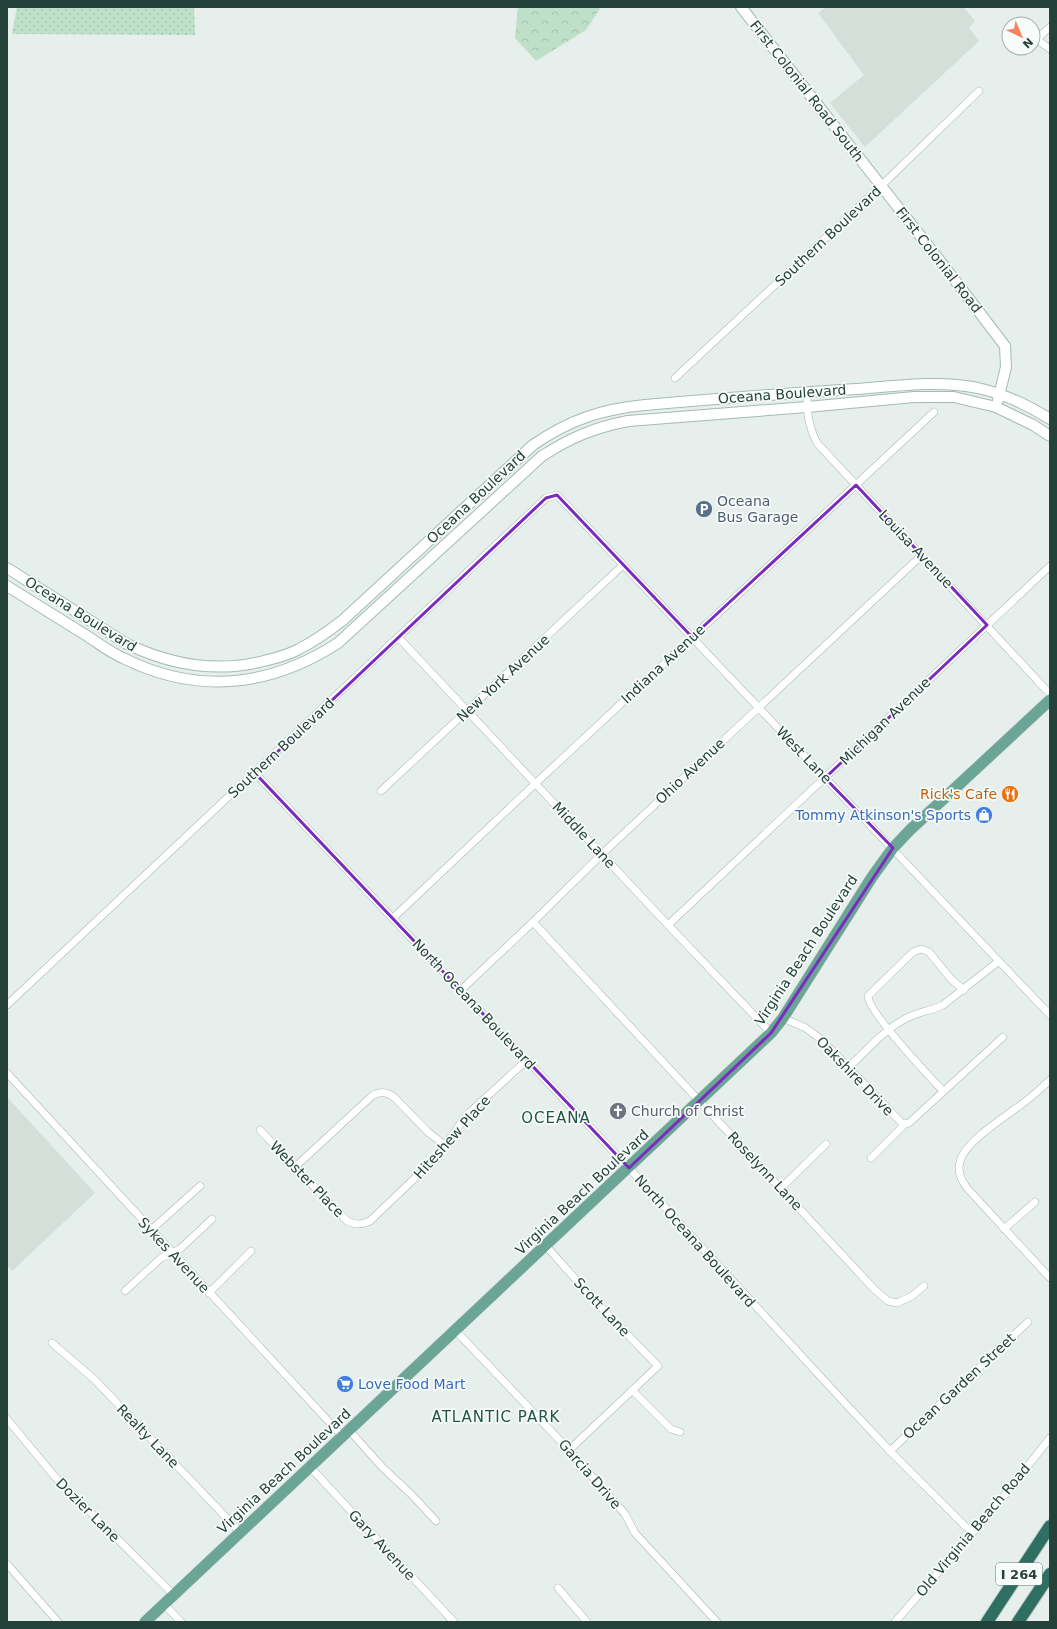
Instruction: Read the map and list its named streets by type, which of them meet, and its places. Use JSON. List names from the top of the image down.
{
  "streets": {
    "highway": ["I 264"],
    "main road": [
      "First Colonial Road South",
      "First Colonial Road",
      "Oceana Boulevard",
      "Virginia Beach Boulevard"
    ],
    "street": [
      "Southern Boulevard",
      "Louisa Avenue",
      "Indiana Avenue",
      "New York Avenue",
      "Michigan Avenue",
      "West Lane",
      "Ohio Avenue",
      "Middle Lane",
      "North Oceana Boulevard",
      "Oakshire Drive",
      "Hiteshew Place",
      "Roselynn Lane",
      "Webster Place",
      "Sykes Avenue",
      "Scott Lane",
      "Ocean Garden Street",
      "Realty Lane",
      "Garcia Drive",
      "Dozier Lane",
      "Old Virginia Beach Road",
      "Gary Avenue"
    ]
  },
  "crossings": [
    ["First Colonial Road South", "First Colonial Road"],
    ["Southern Boulevard", "First Colonial Road"],
    ["Southern Boulevard", "West Lane"],
    ["Southern Boulevard", "Middle Lane"],
    ["Southern Boulevard", "North Oceana Boulevard"],
    ["First Colonial Road", "Oceana Boulevard"],
    ["Oceana Boulevard", "Louisa Avenue"],
    ["Louisa Avenue", "Indiana Avenue"],
    ["Louisa Avenue", "Michigan Avenue"],
    ["Louisa Avenue", "Ohio Avenue"],
    ["Indiana Avenue", "West Lane"],
    ["Indiana Avenue", "Middle Lane"],
    ["Indiana Avenue", "North Oceana Boulevard"],
    ["New York Avenue", "West Lane"],
    ["New York Avenue", "Middle Lane"],
    ["Michigan Avenue", "West Lane"],
    ["Michigan Avenue", "Middle Lane"],
    ["West Lane", "Ohio Avenue"],
    ["West Lane", "Virginia Beach Boulevard"],
    ["Ohio Avenue", "Middle Lane"],
    ["Ohio Avenue", "North Oceana Boulevard"],
    ["Ohio Avenue", "Roselynn Lane"],
    ["Middle Lane", "Virginia Beach Boulevard"],
    ["Virginia Beach Boulevard", "North Oceana Boulevard"],
    ["Virginia Beach Boulevard", "Oakshire Drive"],
    ["Virginia Beach Boulevard", "Roselynn Lane"],
    ["Virginia Beach Boulevard", "Sykes Avenue"],
    ["Virginia Beach Boulevard", "Scott Lane"],
    ["Virginia Beach Boulevard", "Realty Lane"],
    ["Virginia Beach Boulevard", "Garcia Drive"],
    ["Virginia Beach Boulevard", "Dozier Lane"],
    ["Virginia Beach Boulevard", "Gary Avenue"],
    ["North Oceana Boulevard", "Hiteshew Place"],
    ["North Oceana Boulevard", "Ocean Garden Street"],
    ["North Oceana Boulevard", "Old Virginia Beach Road"],
    ["Hiteshew Place", "Webster Place"]
  ],
  "districts": ["OCEANA", "ATLANTIC PARK"],
  "places": {
    "parking": ["Oceana Bus Garage"],
    "restaurant": ["Rick's Cafe"],
    "shop": ["Tommy Atkinson's Sports"],
    "church": ["Church of Christ"],
    "supermarket": ["Love Food Mart"]
  },
  "north": "bottom right"
}
